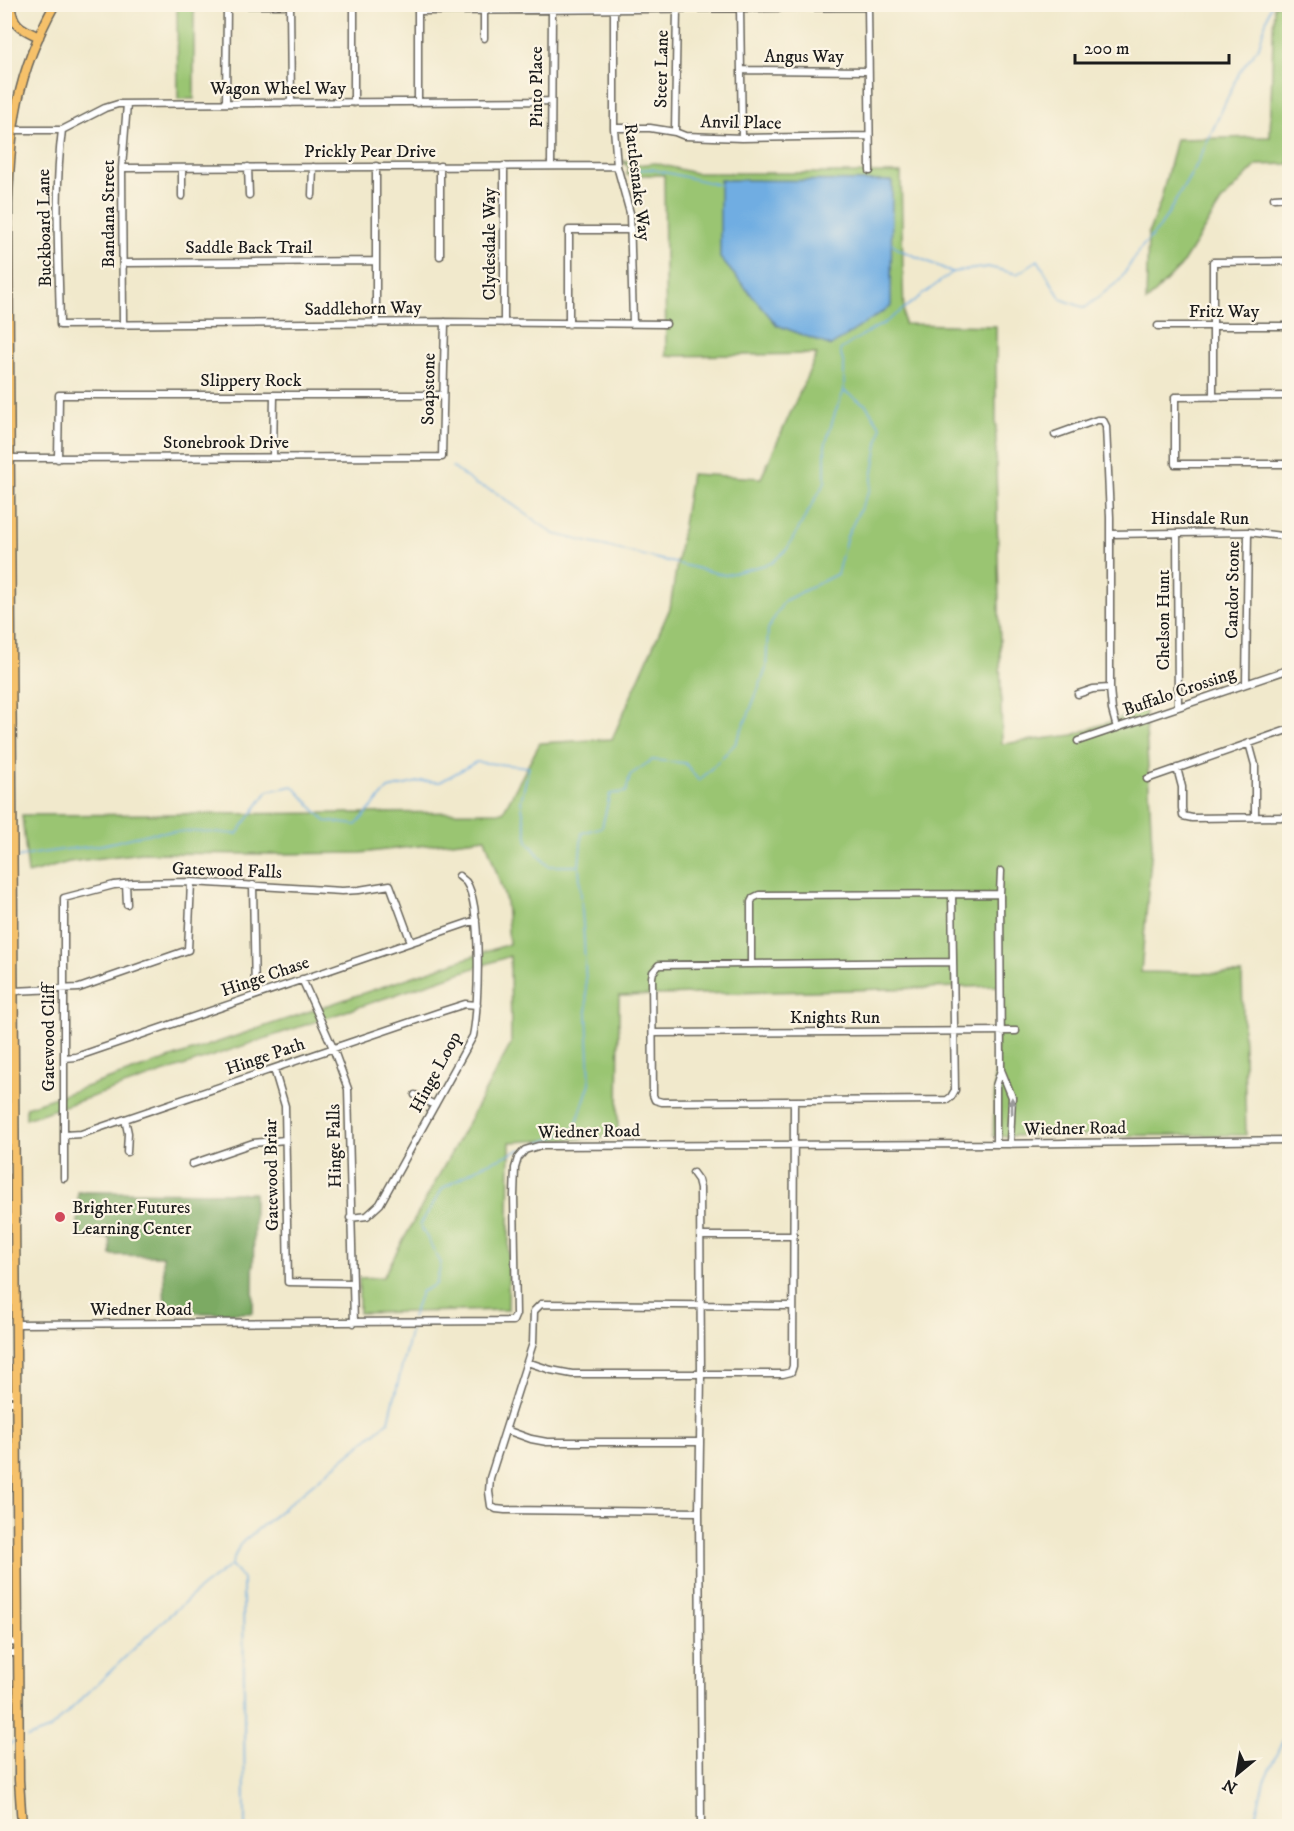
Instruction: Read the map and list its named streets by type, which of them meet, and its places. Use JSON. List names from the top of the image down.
{
  "streets": {
    "street": [
      "Angus Way",
      "Steer Lane",
      "Pinto Place",
      "Wagon Wheel Way",
      "Anvil Place",
      "Prickly Pear Drive",
      "Rattlesnake Way",
      "Bandana Street",
      "Buckboard Lane",
      "Clydesdale Way",
      "Saddle Back Trail",
      "Saddlehorn Way",
      "Fritz Way",
      "Slippery Rock",
      "Soapstone",
      "Stonebrook Drive",
      "Hinsdale Run",
      "Candor Stone",
      "Chelson Hunt",
      "Buffalo Crossing",
      "Gatewood Falls",
      "Hinge Chase",
      "Knights Run",
      "Gatewood Cliff",
      "Hinge Path",
      "Hinge Loop",
      "Wiedner Road",
      "Hinge Falls",
      "Gatewood Briar"
    ]
  },
  "crossings": [
    ["Steer Lane", "Anvil Place"],
    ["Pinto Place", "Wagon Wheel Way"],
    ["Pinto Place", "Prickly Pear Drive"],
    ["Wagon Wheel Way", "Bandana Street"],
    ["Wagon Wheel Way", "Buckboard Lane"],
    ["Anvil Place", "Rattlesnake Way"],
    ["Prickly Pear Drive", "Rattlesnake Way"],
    ["Prickly Pear Drive", "Bandana Street"],
    ["Prickly Pear Drive", "Clydesdale Way"],
    ["Rattlesnake Way", "Saddlehorn Way"],
    ["Bandana Street", "Saddle Back Trail"],
    ["Bandana Street", "Saddlehorn Way"],
    ["Buckboard Lane", "Saddlehorn Way"],
    ["Clydesdale Way", "Saddlehorn Way"],
    ["Saddlehorn Way", "Soapstone"],
    ["Slippery Rock", "Soapstone"],
    ["Slippery Rock", "Stonebrook Drive"],
    ["Soapstone", "Stonebrook Drive"],
    ["Hinsdale Run", "Candor Stone"],
    ["Hinsdale Run", "Chelson Hunt"],
    ["Candor Stone", "Buffalo Crossing"],
    ["Chelson Hunt", "Buffalo Crossing"],
    ["Gatewood Falls", "Hinge Chase"],
    ["Gatewood Falls", "Gatewood Cliff"],
    ["Hinge Chase", "Gatewood Cliff"],
    ["Hinge Chase", "Hinge Loop"],
    ["Hinge Chase", "Hinge Falls"],
    ["Gatewood Cliff", "Hinge Path"],
    ["Hinge Path", "Hinge Loop"],
    ["Hinge Path", "Hinge Falls"],
    ["Hinge Path", "Gatewood Briar"],
    ["Hinge Loop", "Hinge Falls"],
    ["Wiedner Road", "Hinge Falls"],
    ["Hinge Falls", "Gatewood Briar"]
  ],
  "places": ["Brighter Futures Learning Center"],
  "scale_bar": "200 m",
  "north": "bottom left"
}
